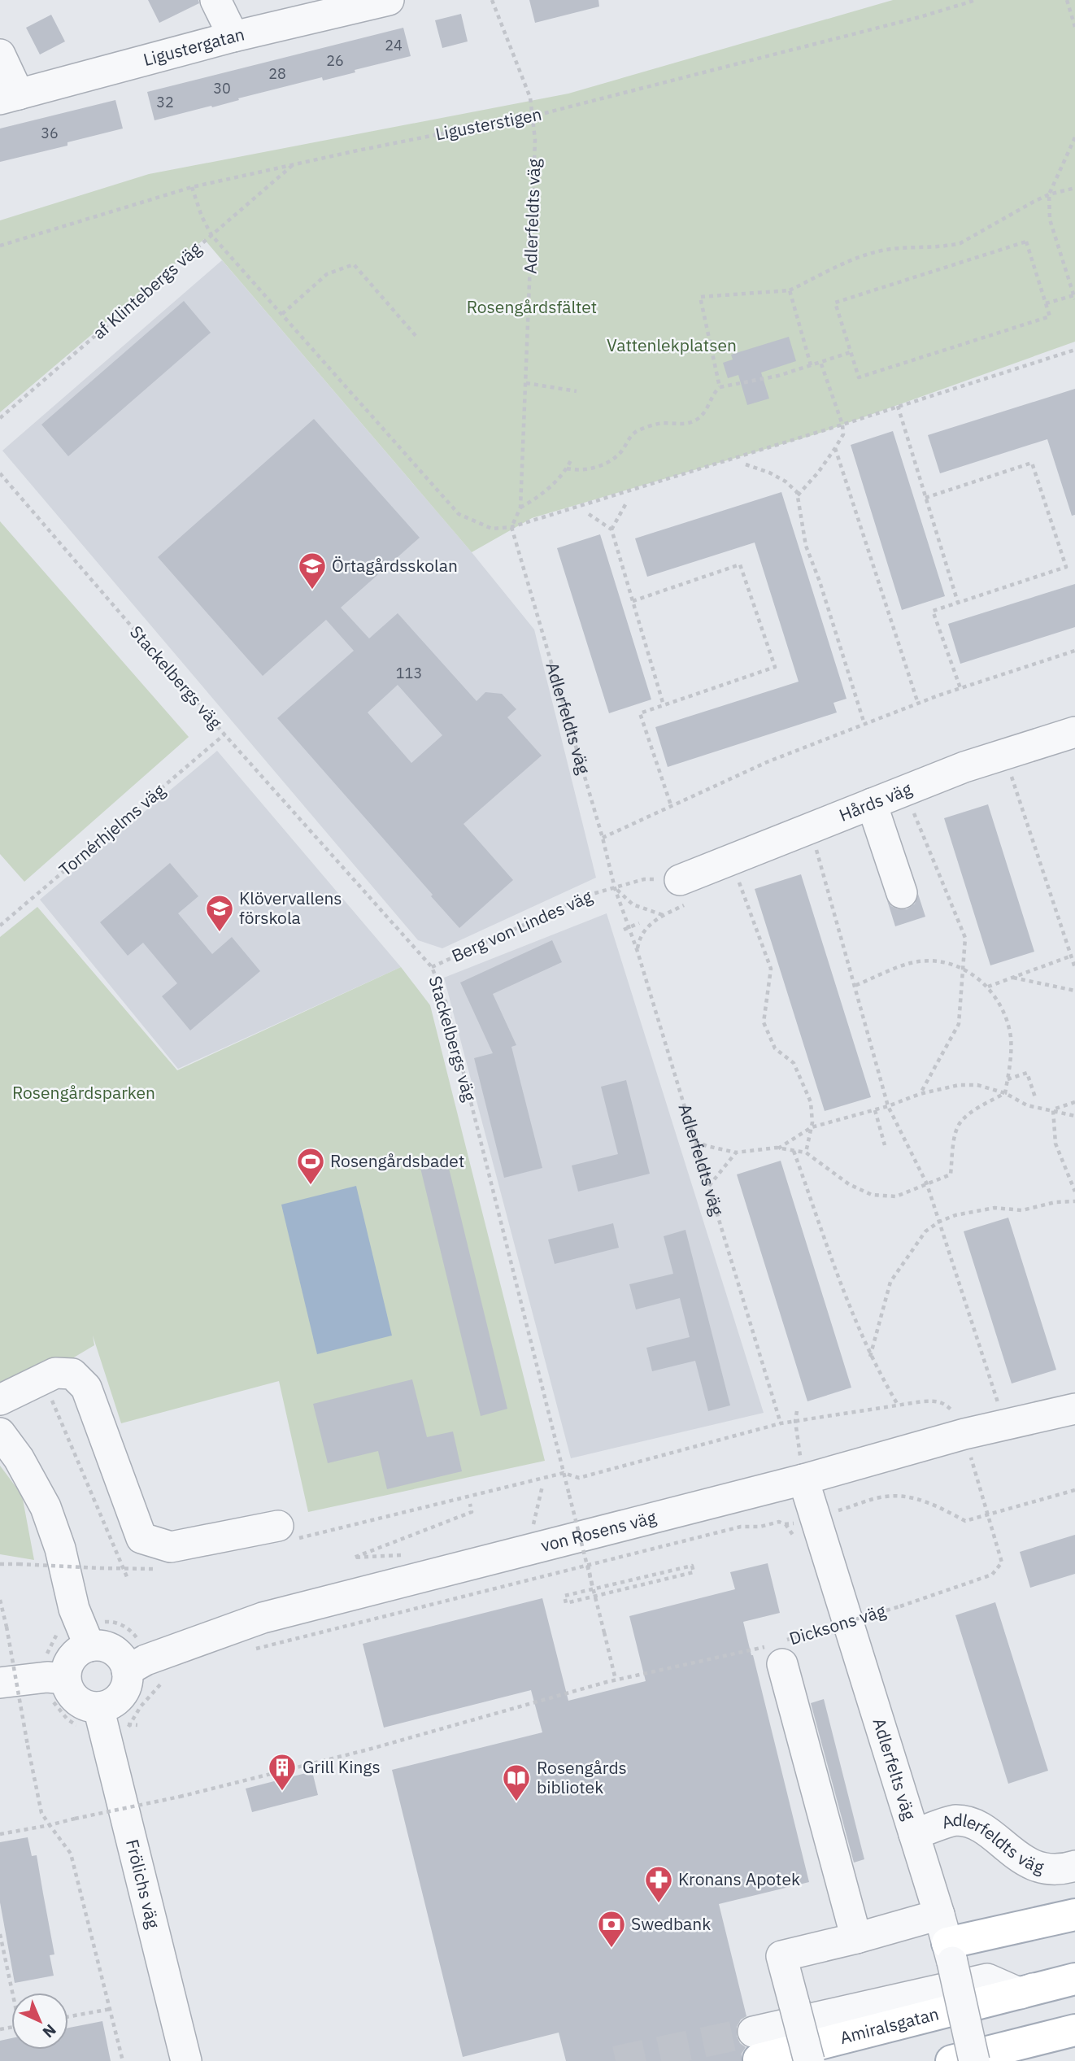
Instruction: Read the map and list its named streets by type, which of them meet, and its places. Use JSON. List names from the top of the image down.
{
  "streets": {
    "main road": ["Amiralsgatan"],
    "street": [
      "Ligustergatan",
      "Adlerfeldts väg",
      "Hårds väg",
      "von Rosens väg",
      "Adlerfelts väg",
      "Frölichs väg"
    ],
    "path": [
      "Ligusterstigen",
      "af Klintebergs väg",
      "Stackelbergs väg",
      "Tornérhjelms väg",
      "Berg von Lindes väg",
      "Dicksons väg"
    ]
  },
  "crossings": [
    ["Ligusterstigen", "Adlerfeldts väg"],
    ["Ligusterstigen", "af Klintebergs väg"],
    ["Adlerfeldts väg", "Stackelbergs väg"],
    ["Adlerfeldts väg", "Berg von Lindes väg"],
    ["Adlerfeldts väg", "Adlerfelts väg"],
    ["Stackelbergs väg", "Tornérhjelms väg"],
    ["Stackelbergs väg", "Berg von Lindes väg"],
    ["Stackelbergs väg", "Dicksons väg"],
    ["Hårds väg", "Berg von Lindes väg"],
    ["von Rosens väg", "Adlerfelts väg"],
    ["von Rosens väg", "Frölichs väg"]
  ],
  "parks": ["Rosengårdsfältet", "Vattenlekplatsen", "Rosengårdsparken"],
  "places": {
    "school or university": ["Örtagårdsskolan", "Klövervallens förskola"],
    "sports": ["Rosengårdsbadet"],
    "building": ["Grill Kings"],
    "library": ["Rosengårds bibliotek"],
    "pharmacy": ["Kronans Apotek"],
    "bank": ["Swedbank"]
  },
  "house_numbers": [
    "24",
    "26",
    "28",
    "30",
    "32",
    "36",
    "113"
  ],
  "north": "bottom right"
}
